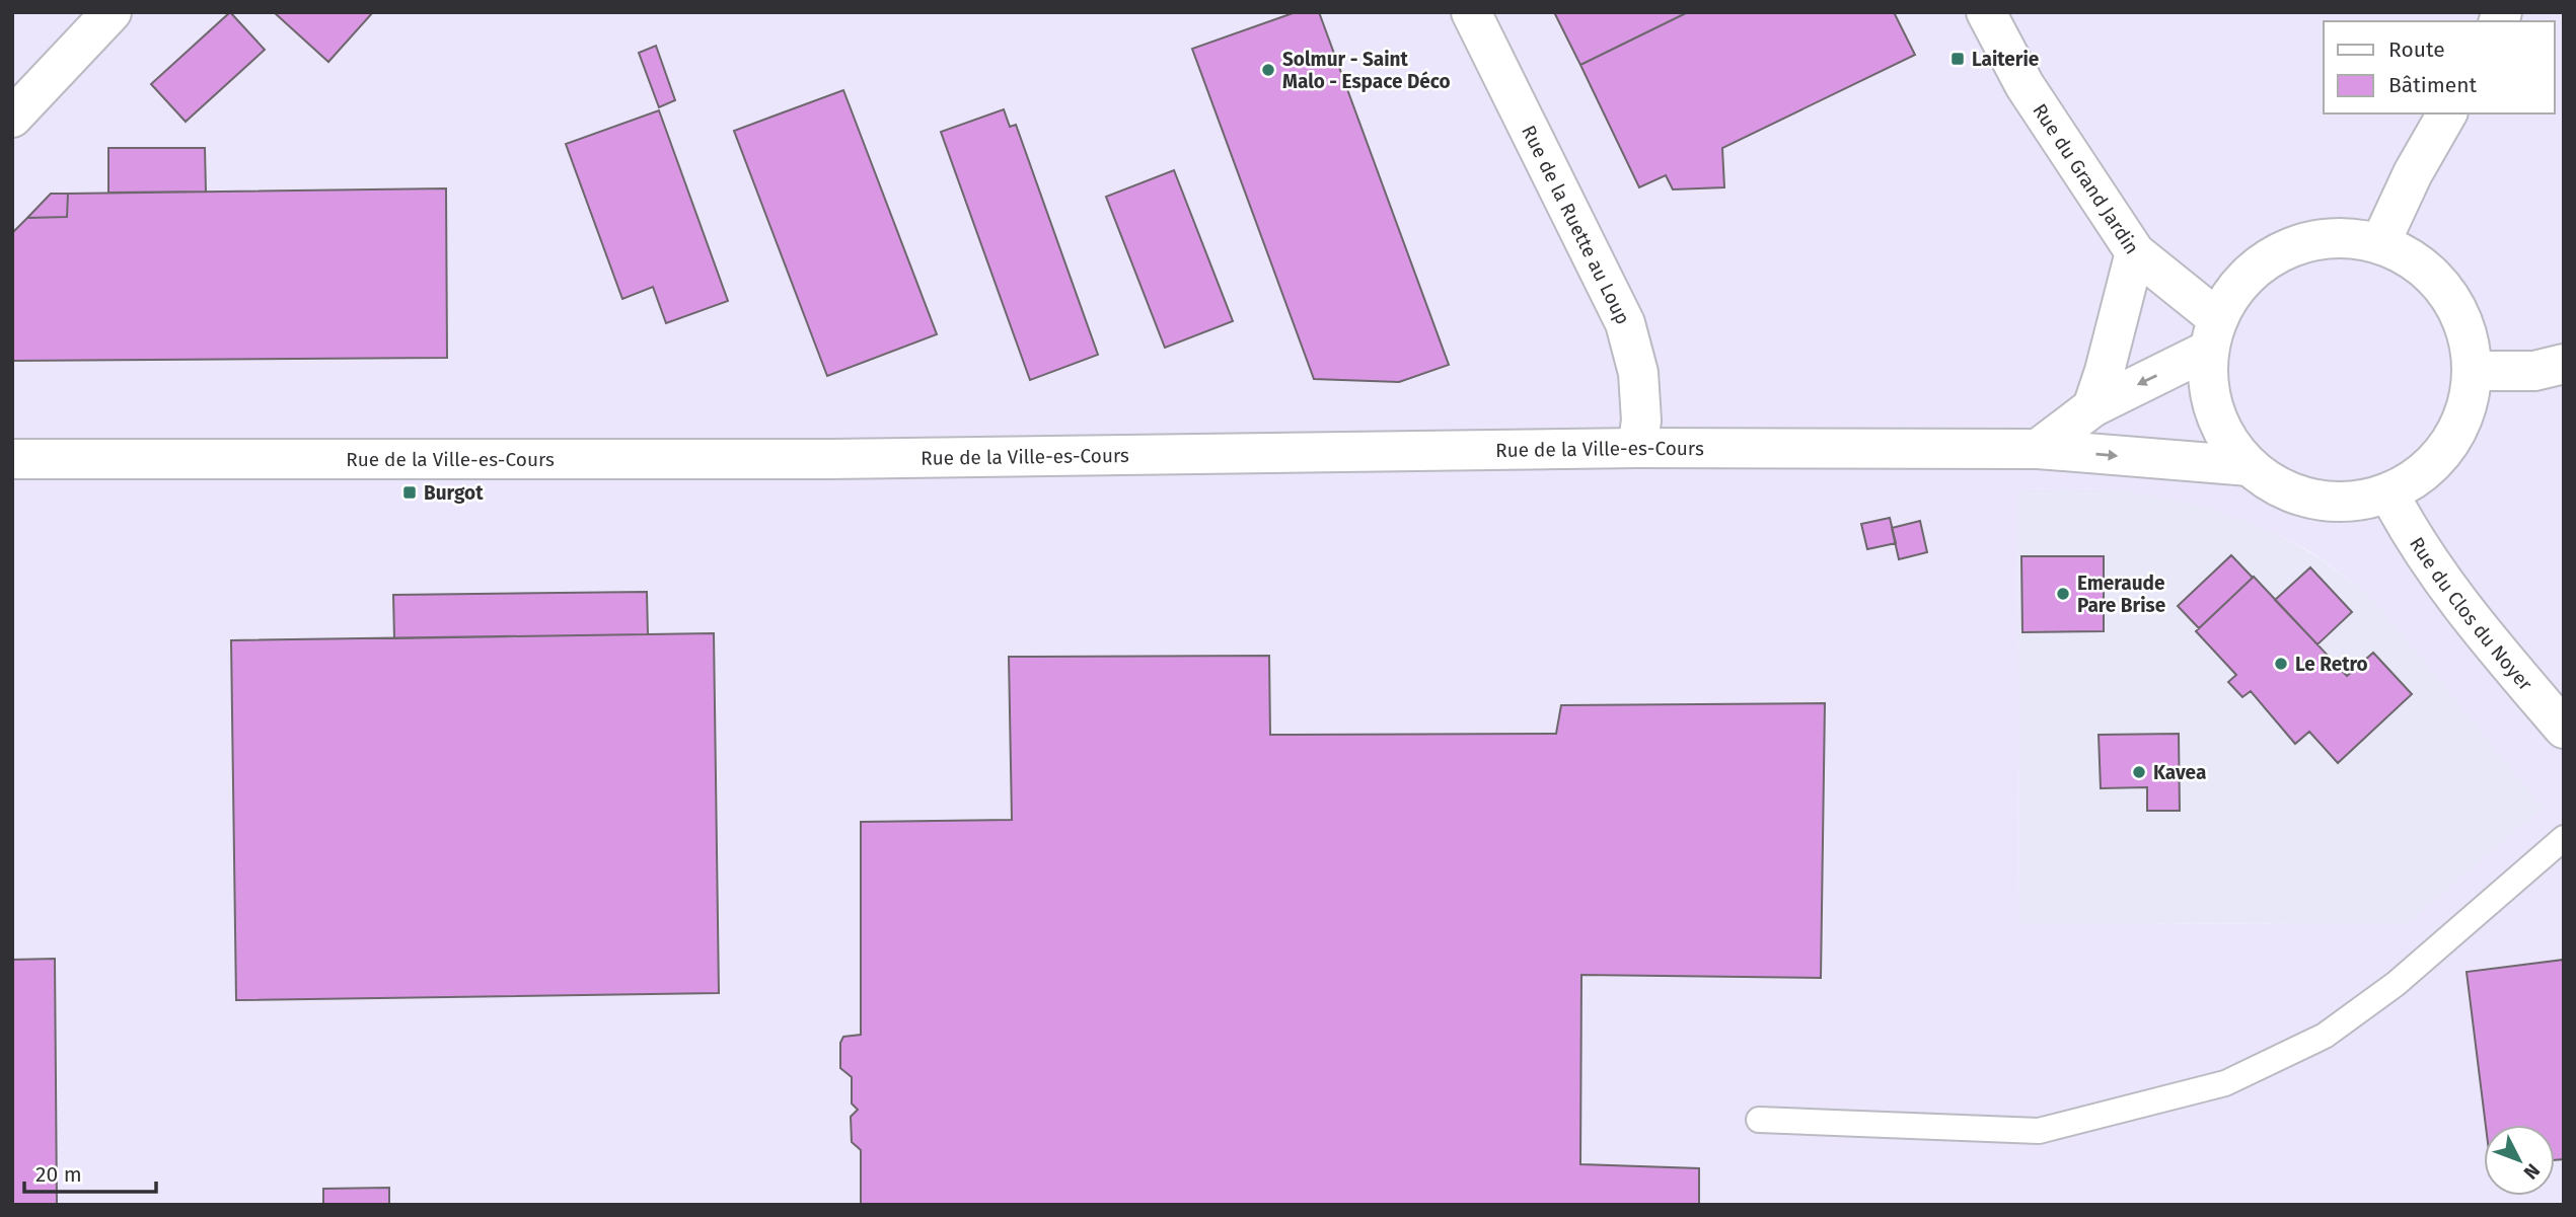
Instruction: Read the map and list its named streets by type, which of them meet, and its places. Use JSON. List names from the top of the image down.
{
  "streets": {
    "street": [
      "Rue du Grand Jardin",
      "Rue de la Ruette au Loup",
      "Rue de la Ville-es-Cours",
      "Rue du Clos du Noyer"
    ]
  },
  "crossings": [
    ["Rue de la Ruette au Loup", "Rue de la Ville-es-Cours"]
  ],
  "places": {
    "transit": ["Laiterie", "Burgot"],
    "other": [
      "Solmur - Saint Malo - Espace Déco",
      "Emeraude Pare Brise",
      "Le Retro",
      "Kavea"
    ]
  },
  "legend": ["Route", "Bâtiment"],
  "scale_bar": "20 m",
  "north": "bottom right"
}
